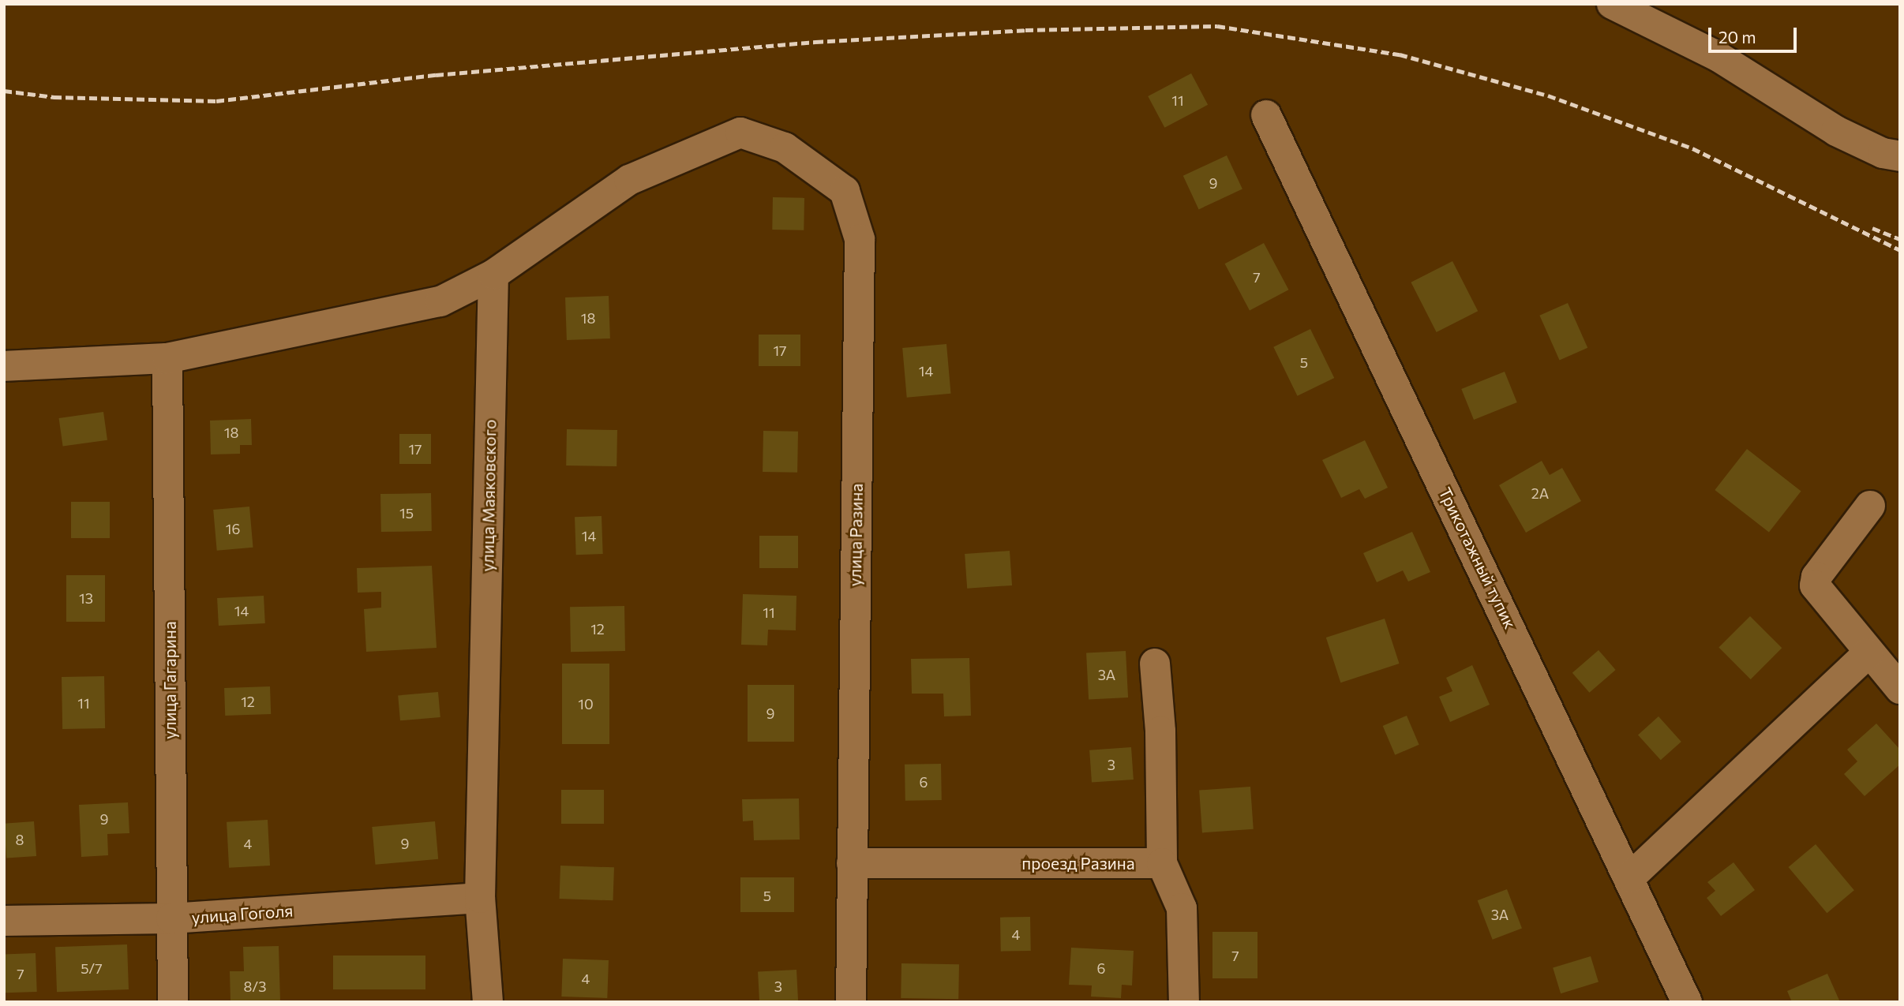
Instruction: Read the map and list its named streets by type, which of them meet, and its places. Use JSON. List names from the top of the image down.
{
  "streets": {
    "street": [
      "улица Маяковского",
      "улица Разина",
      "Трикотажный тупик",
      "улица Гагарина",
      "проезд Разина",
      "улица Гоголя"
    ]
  },
  "crossings": [
    ["улица Маяковского", "улица Разина"],
    ["улица Маяковского", "улица Гоголя"],
    ["улица Разина", "проезд Разина"],
    ["улица Гагарина", "улица Гоголя"]
  ],
  "house_numbers": [
    "11",
    "9",
    "7",
    "18",
    "17",
    "5",
    "14",
    "18",
    "17",
    "2А",
    "15",
    "16",
    "14",
    "13",
    "14",
    "11",
    "12",
    "3А",
    "12",
    "11",
    "10",
    "9",
    "3",
    "6",
    "9",
    "8",
    "4",
    "9",
    "5",
    "3А",
    "4",
    "7",
    "5/7",
    "6",
    "7",
    "4",
    "8/3",
    "3"
  ],
  "scale_bar": "20 m"
}
